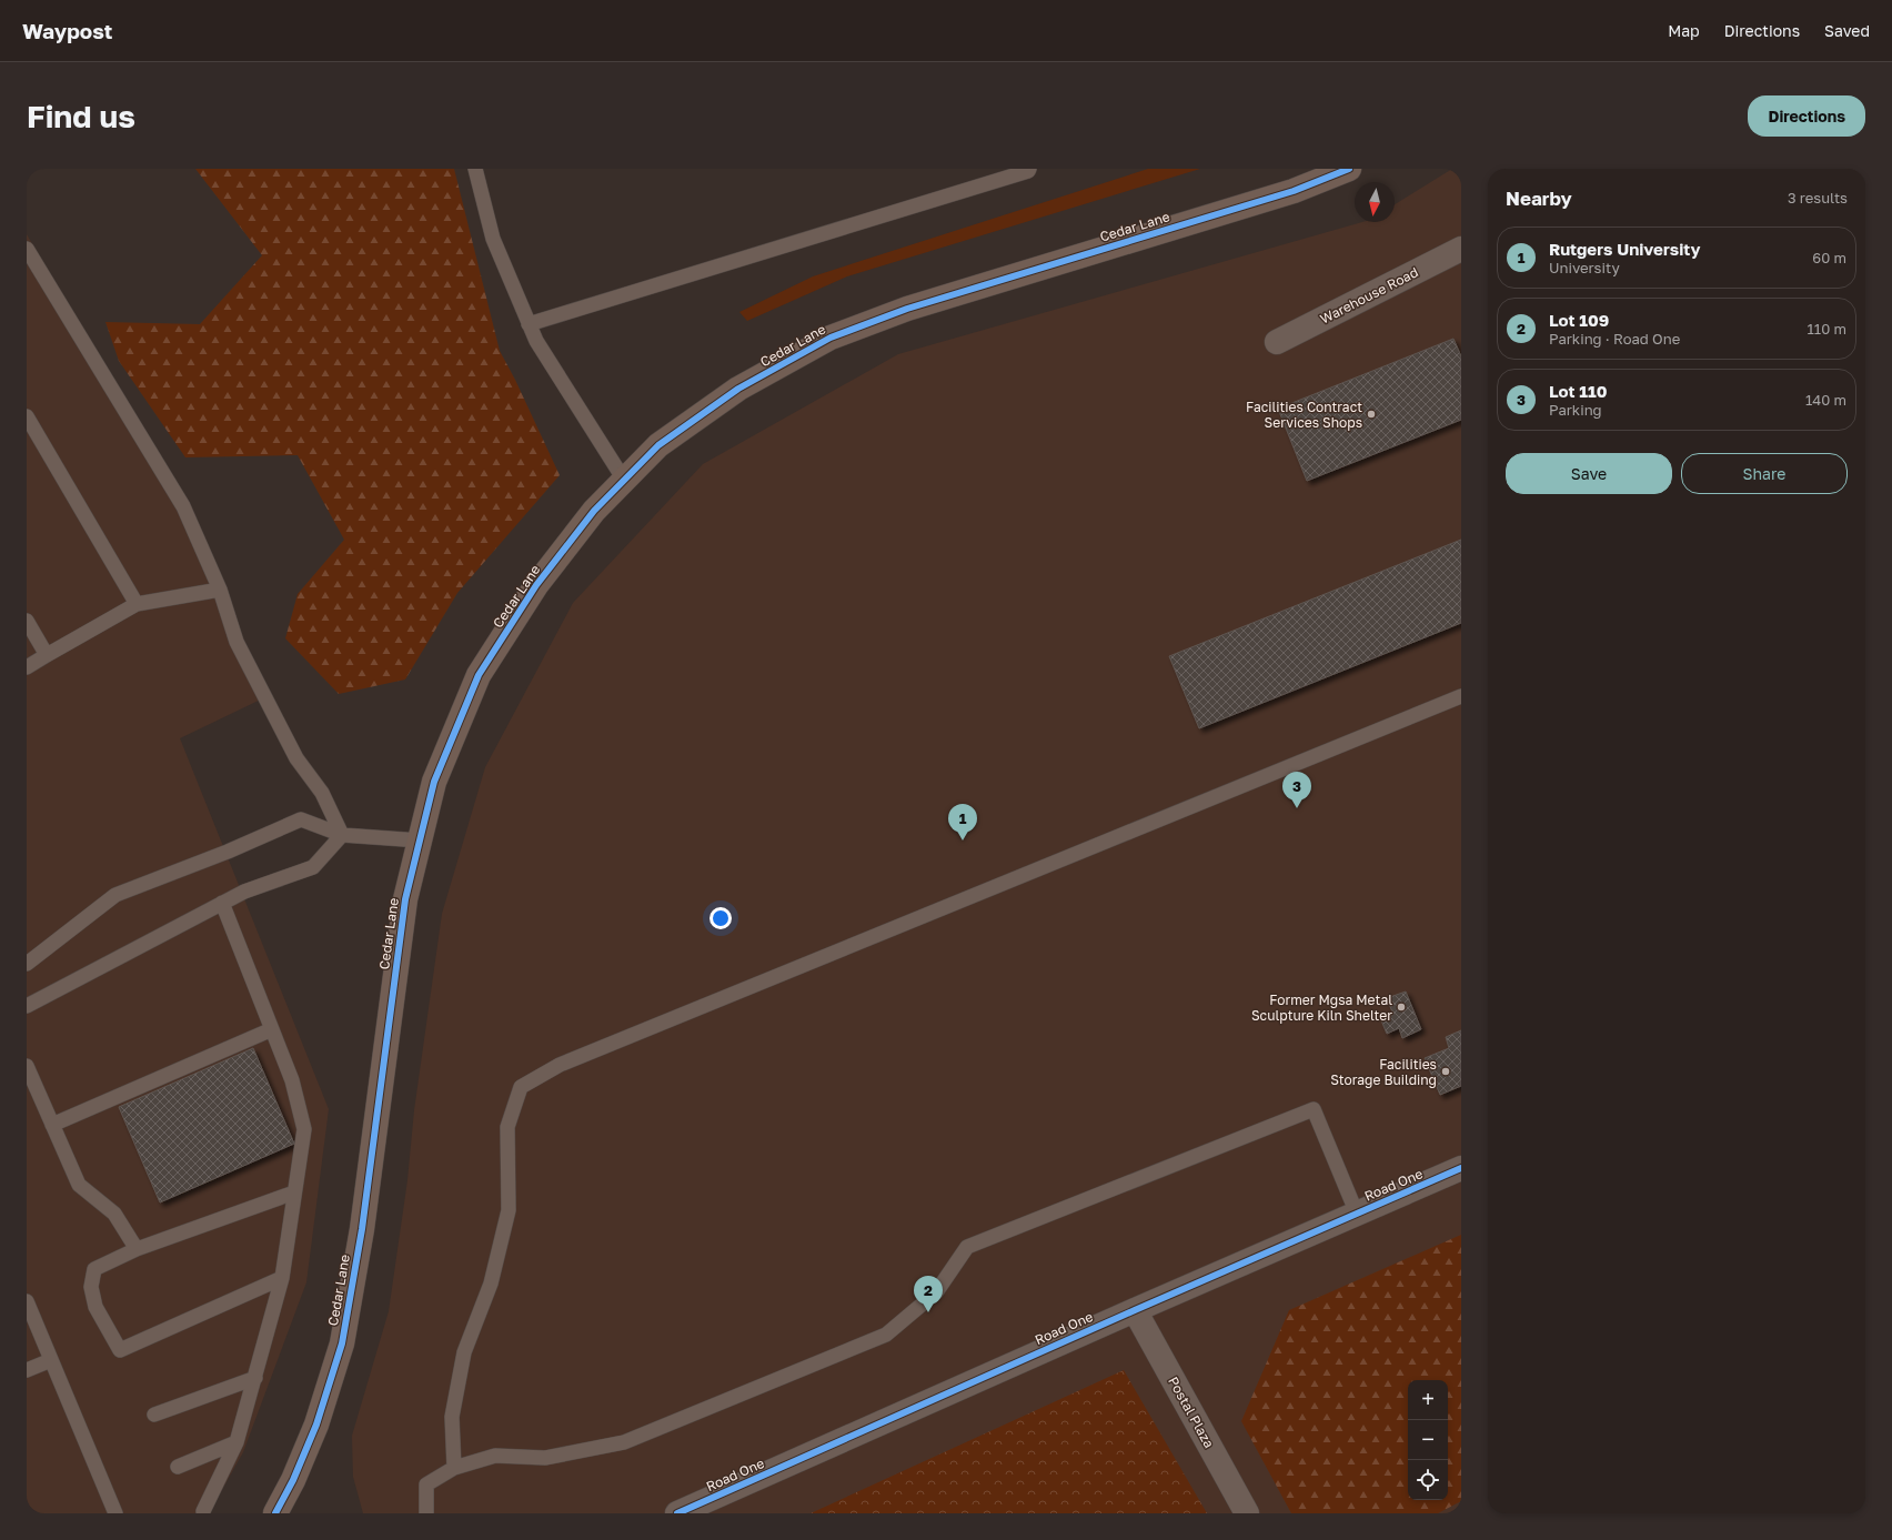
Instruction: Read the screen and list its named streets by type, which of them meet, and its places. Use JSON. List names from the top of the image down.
{
  "streets": {
    "street": [
      "Cedar Lane",
      "Warehouse Road",
      "Road One",
      "Postal Plaza"
    ]
  },
  "crossings": [
    ["Road One", "Postal Plaza"]
  ],
  "places": ["Facilities Contract Services Shops", "Former Mgsa Metal Sculpture Kiln Shelter", "Facilities Storage Building"],
  "north": "bottom",
  "page": {
    "header": "Waypost",
    "nav": ["Map", "Directions", "Saved"],
    "buttons": [
      "Directions",
      ["Save", "Share"]
    ],
    "title": "Find us",
    "heading": ["Nearby", "3 results"],
    "list": [
      {
        "mark": "1",
        "name": "Rutgers University",
        "note": "University",
        "value": "60 m"
      },
      {
        "mark": "2",
        "name": "Lot 109",
        "note": "Parking · Road One",
        "value": "110 m"
      },
      {
        "mark": "3",
        "name": "Lot 110",
        "note": "Parking",
        "value": "140 m"
      }
    ],
    "pins": ["3", "1", "2"],
    "map_buttons": ["+", "−"]
  }
}
